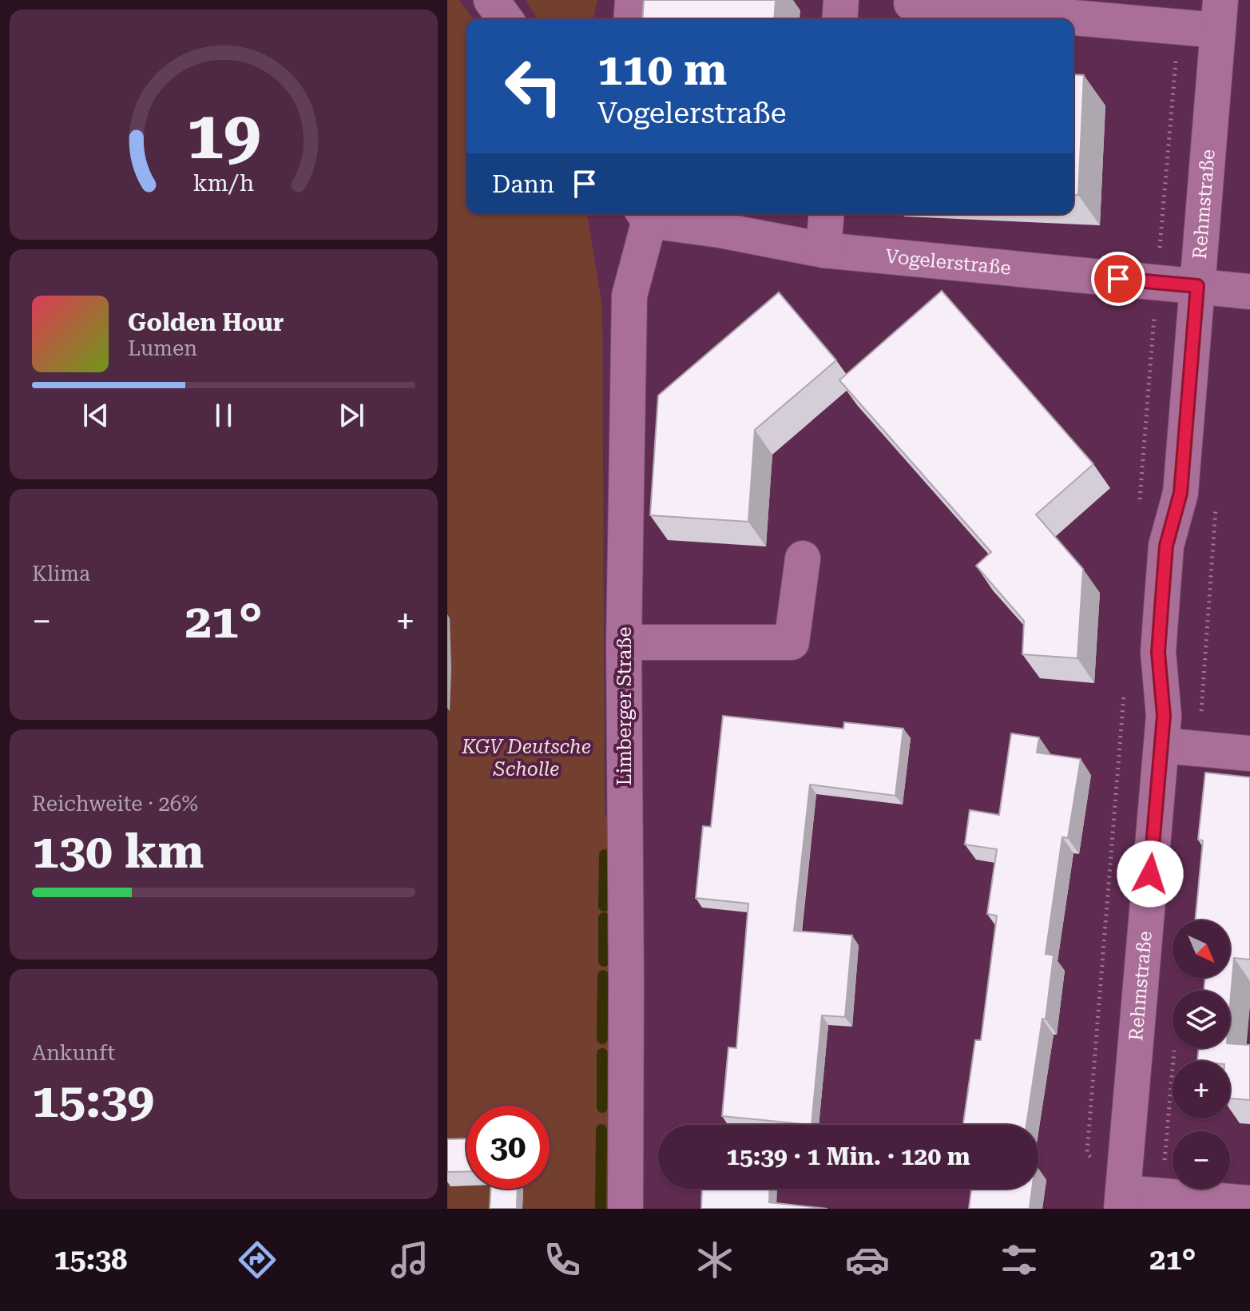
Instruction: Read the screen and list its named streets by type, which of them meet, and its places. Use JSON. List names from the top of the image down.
{
  "streets": {
    "street": ["Rehmstraße", "Vogelerstraße", "Limberger Straße"]
  },
  "crossings": [
    ["Rehmstraße", "Vogelerstraße"],
    ["Vogelerstraße", "Limberger Straße"]
  ],
  "parks": ["KGV Deutsche Scholle"],
  "north": "bottom right",
  "page": {
    "turn": ["110 m", "Vogelerstraße"],
    "then": "Dann",
    "song": ["Golden Hour", "Lumen"],
    "tile": [
      "Klima",
      ["Reichweite · 26%", "130 km"],
      ["Ankunft", "15:39"]
    ],
    "heat": ["−", "21°", "+"],
    "map_buttons": ["+", "−"],
    "limit": "30",
    "trip": "15:39 · 1 Min. · 120 m",
    "tabs": ["15:38", "21°"],
    "gauge": ["19", "km/h"]
  }
}
